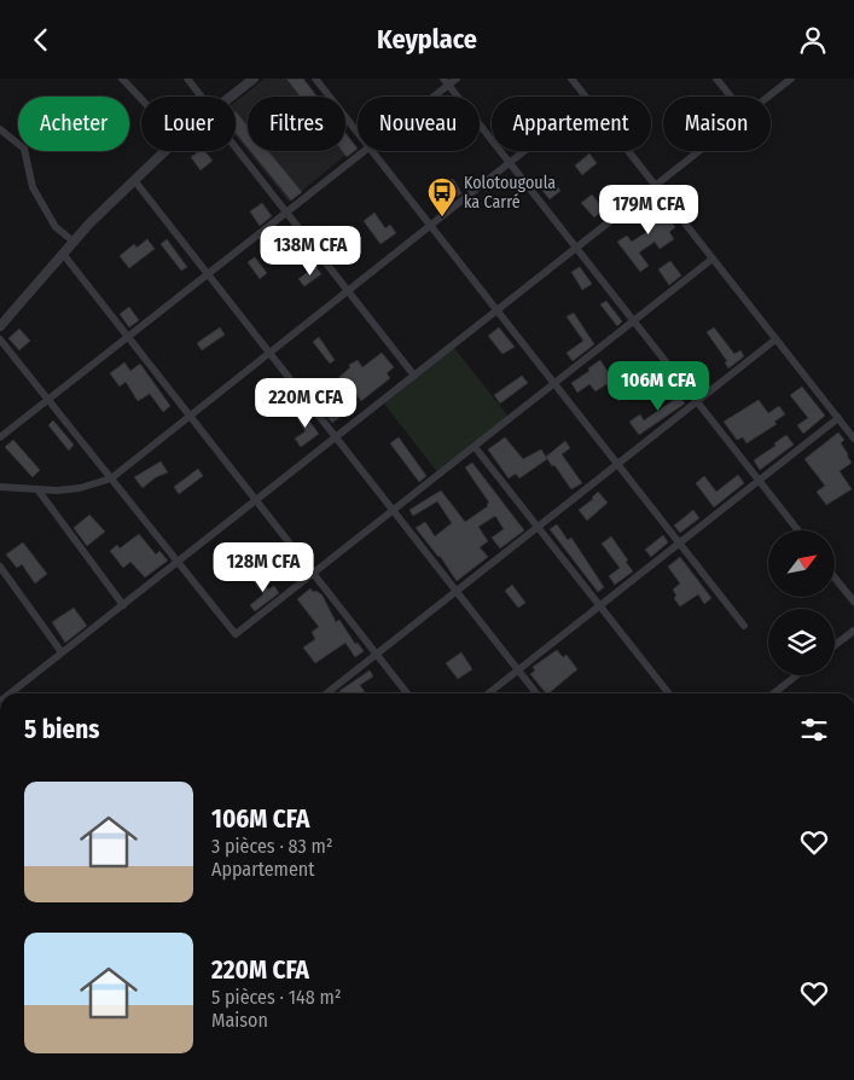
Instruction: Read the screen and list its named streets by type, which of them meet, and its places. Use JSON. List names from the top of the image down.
{
  "places": {
    "bus stop": ["Kolotougoula ka Carré"]
  },
  "north": "top right",
  "page": {
    "header": "Keyplace",
    "chip": [
      "Acheter",
      "Louer",
      "Filtres",
      "Nouveau",
      "Appartement",
      "Maison"
    ],
    "price": [
      "179M CFA",
      "138M CFA",
      "106M CFA",
      "220M CFA",
      "128M CFA"
    ],
    "heading": "5 biens",
    "list": [
      {
        "name": "106M CFA",
        "note": "3 pièces · 83 m² · Appartement"
      },
      {
        "name": "220M CFA",
        "note": "5 pièces · 148 m² · Maison"
      }
    ]
  }
}
